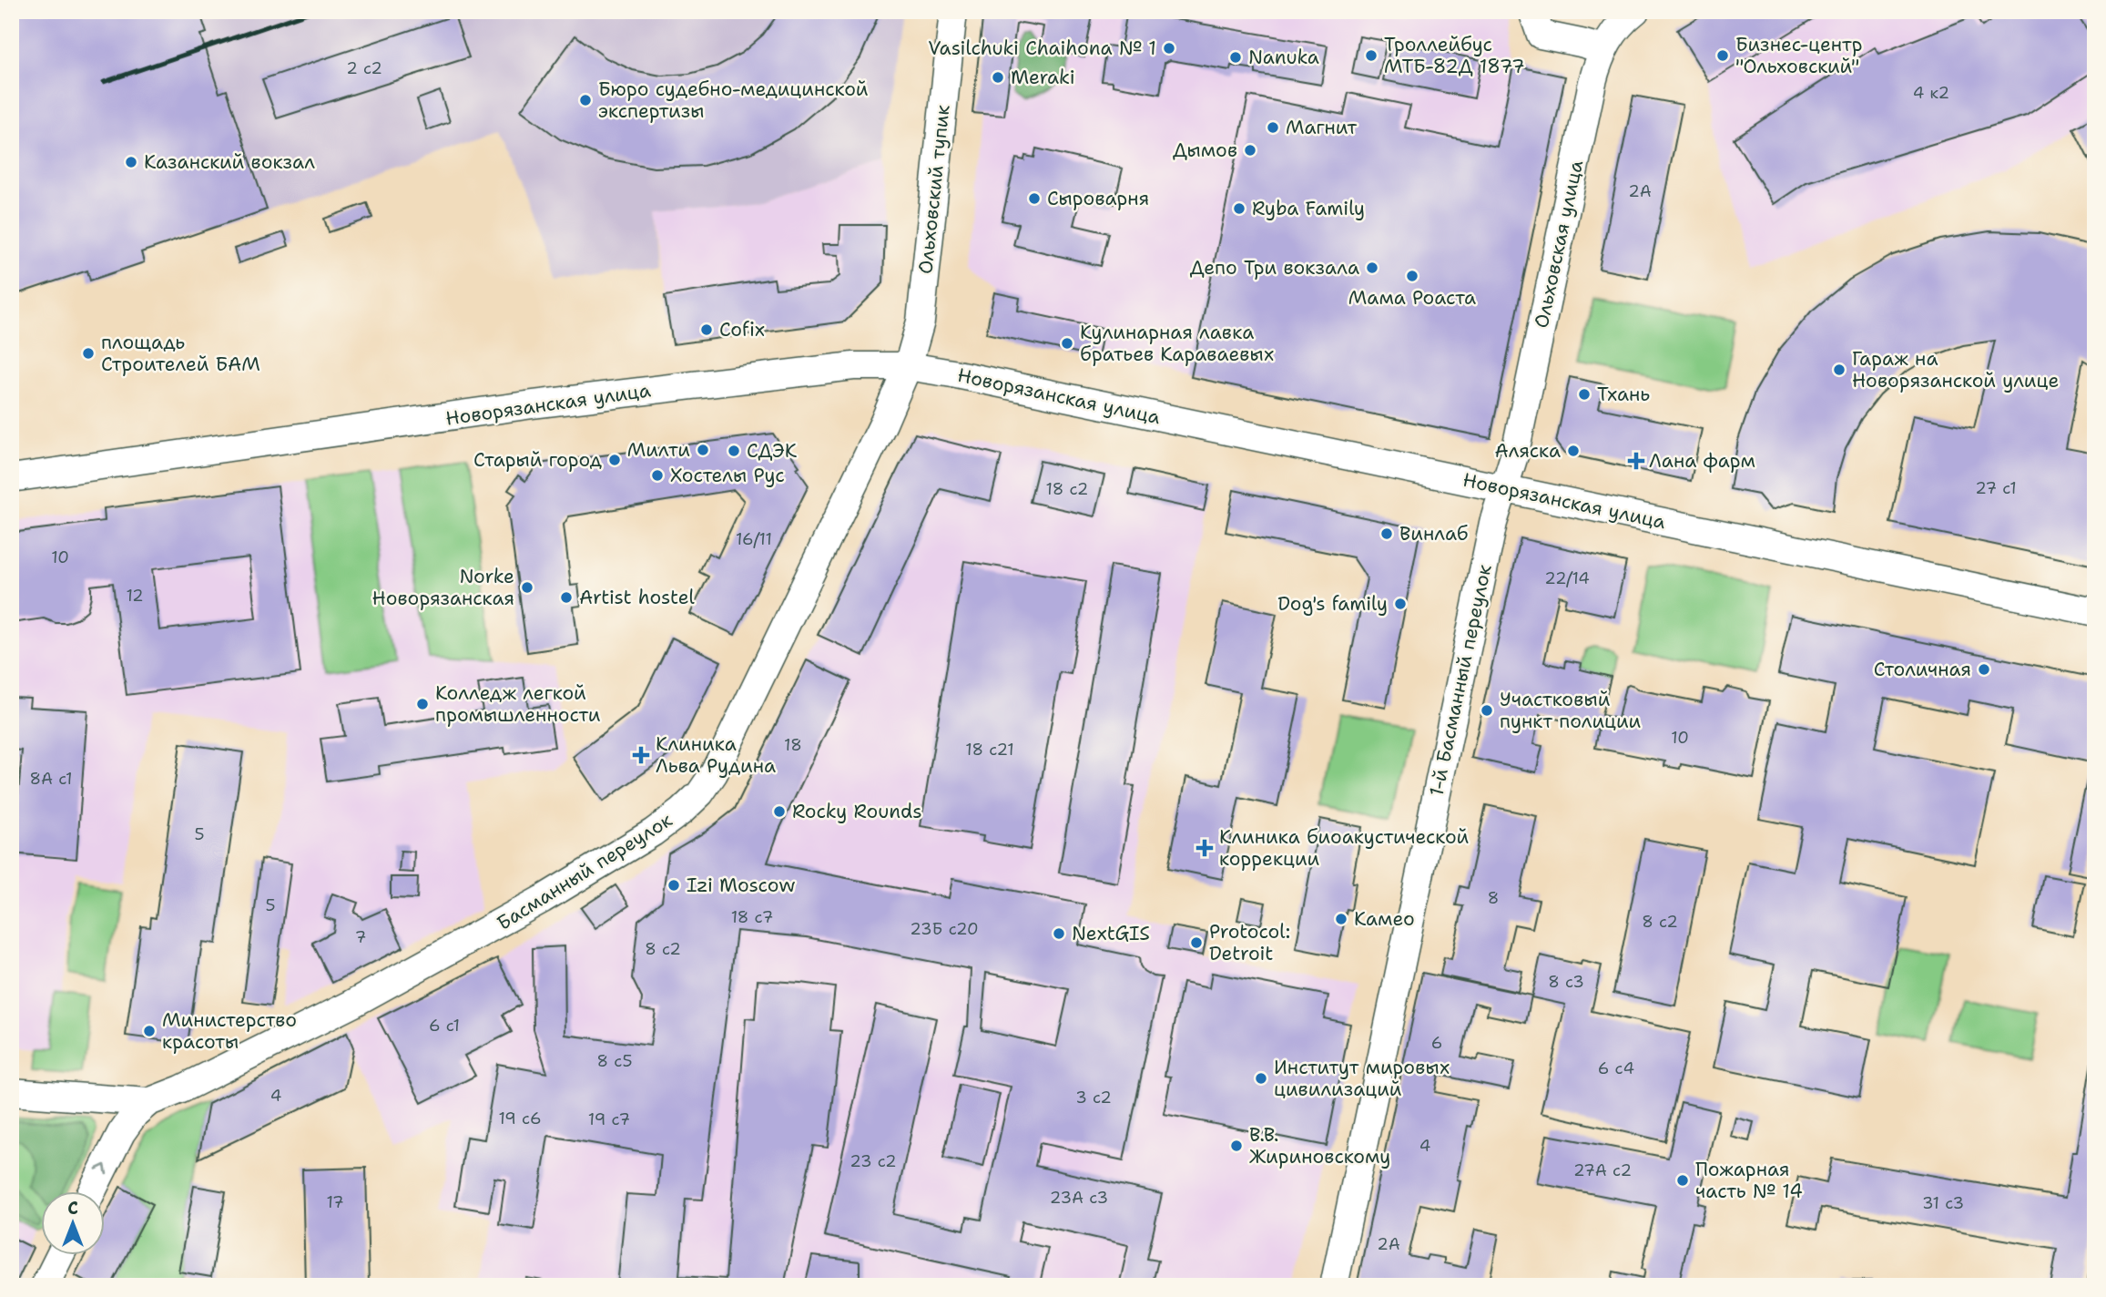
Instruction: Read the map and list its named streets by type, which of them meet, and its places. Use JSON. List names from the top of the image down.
{
  "streets": {
    "street": [
      "Ольховский тупик",
      "Ольховская улица",
      "Новорязанская улица",
      "1-й Басманный переулок",
      "Басманный переулок"
    ]
  },
  "crossings": [
    ["Ольховский тупик", "Новорязанская улица"],
    ["Ольховский тупик", "Басманный переулок"],
    ["Ольховская улица", "Новорязанская улица"],
    ["Ольховская улица", "1-й Басманный переулок"],
    ["Новорязанская улица", "1-й Басманный переулок"],
    ["Новорязанская улица", "Басманный переулок"]
  ],
  "places": {
    "other": [
      "Vasilchuki Chaihona № 1",
      "Троллейбус МТБ-82Д 1877",
      "Бизнес-центр \"Ольховский\"",
      "Nanuka",
      "Meraki",
      "Бюро судебно-медицинской экспертизы",
      "Магнит",
      "Дымов",
      "Казанский вокзал",
      "Сыроварня",
      "Ryba Family",
      "Депо Три вокзала",
      "Мама Роаста",
      "Cofix",
      "Кулинарная лавка братьев Караваевых",
      "площадь Строителей БАМ",
      "Гараж на Новорязанской улице",
      "Тхань",
      "Милти",
      "СДЭК",
      "Аляска",
      "Старый город",
      "Хостелы Рус",
      "Винлаб",
      "Norke Новорязанская",
      "Artist hostel",
      "Dog's family",
      "Столичная",
      "Колледж легкой промышленности",
      "Участковый пункт полиции",
      "Rocky Rounds",
      "Izi Moscow",
      "Камео",
      "NextGIS",
      "Protocol: Detroit",
      "Министерство красоты",
      "Институт мировых цивилизаций",
      "В.В. Жириновскому",
      "Пожарная часть № 14"
    ],
    "health": ["Лана фарм", "Клиника Льва Рудина", "Клиника биоакустической коррекции"]
  },
  "house_numbers": [
    "2 с2",
    "4 к2",
    "2А",
    "27 с1",
    "18 с2",
    "16/11",
    "10",
    "22/14",
    "12",
    "10",
    "18",
    "18 с21",
    "8А с1",
    "5",
    "8",
    "5",
    "18 с7",
    "8 с2",
    "23Б с20",
    "7",
    "8 с2",
    "8 с3",
    "6 с1",
    "6",
    "8 с5",
    "6 с4",
    "4",
    "3 с2",
    "19 с6",
    "19 с7",
    "4",
    "23 с2",
    "27А с2",
    "23А с3",
    "17",
    "31 с3",
    "2А"
  ],
  "north": "top"
}
